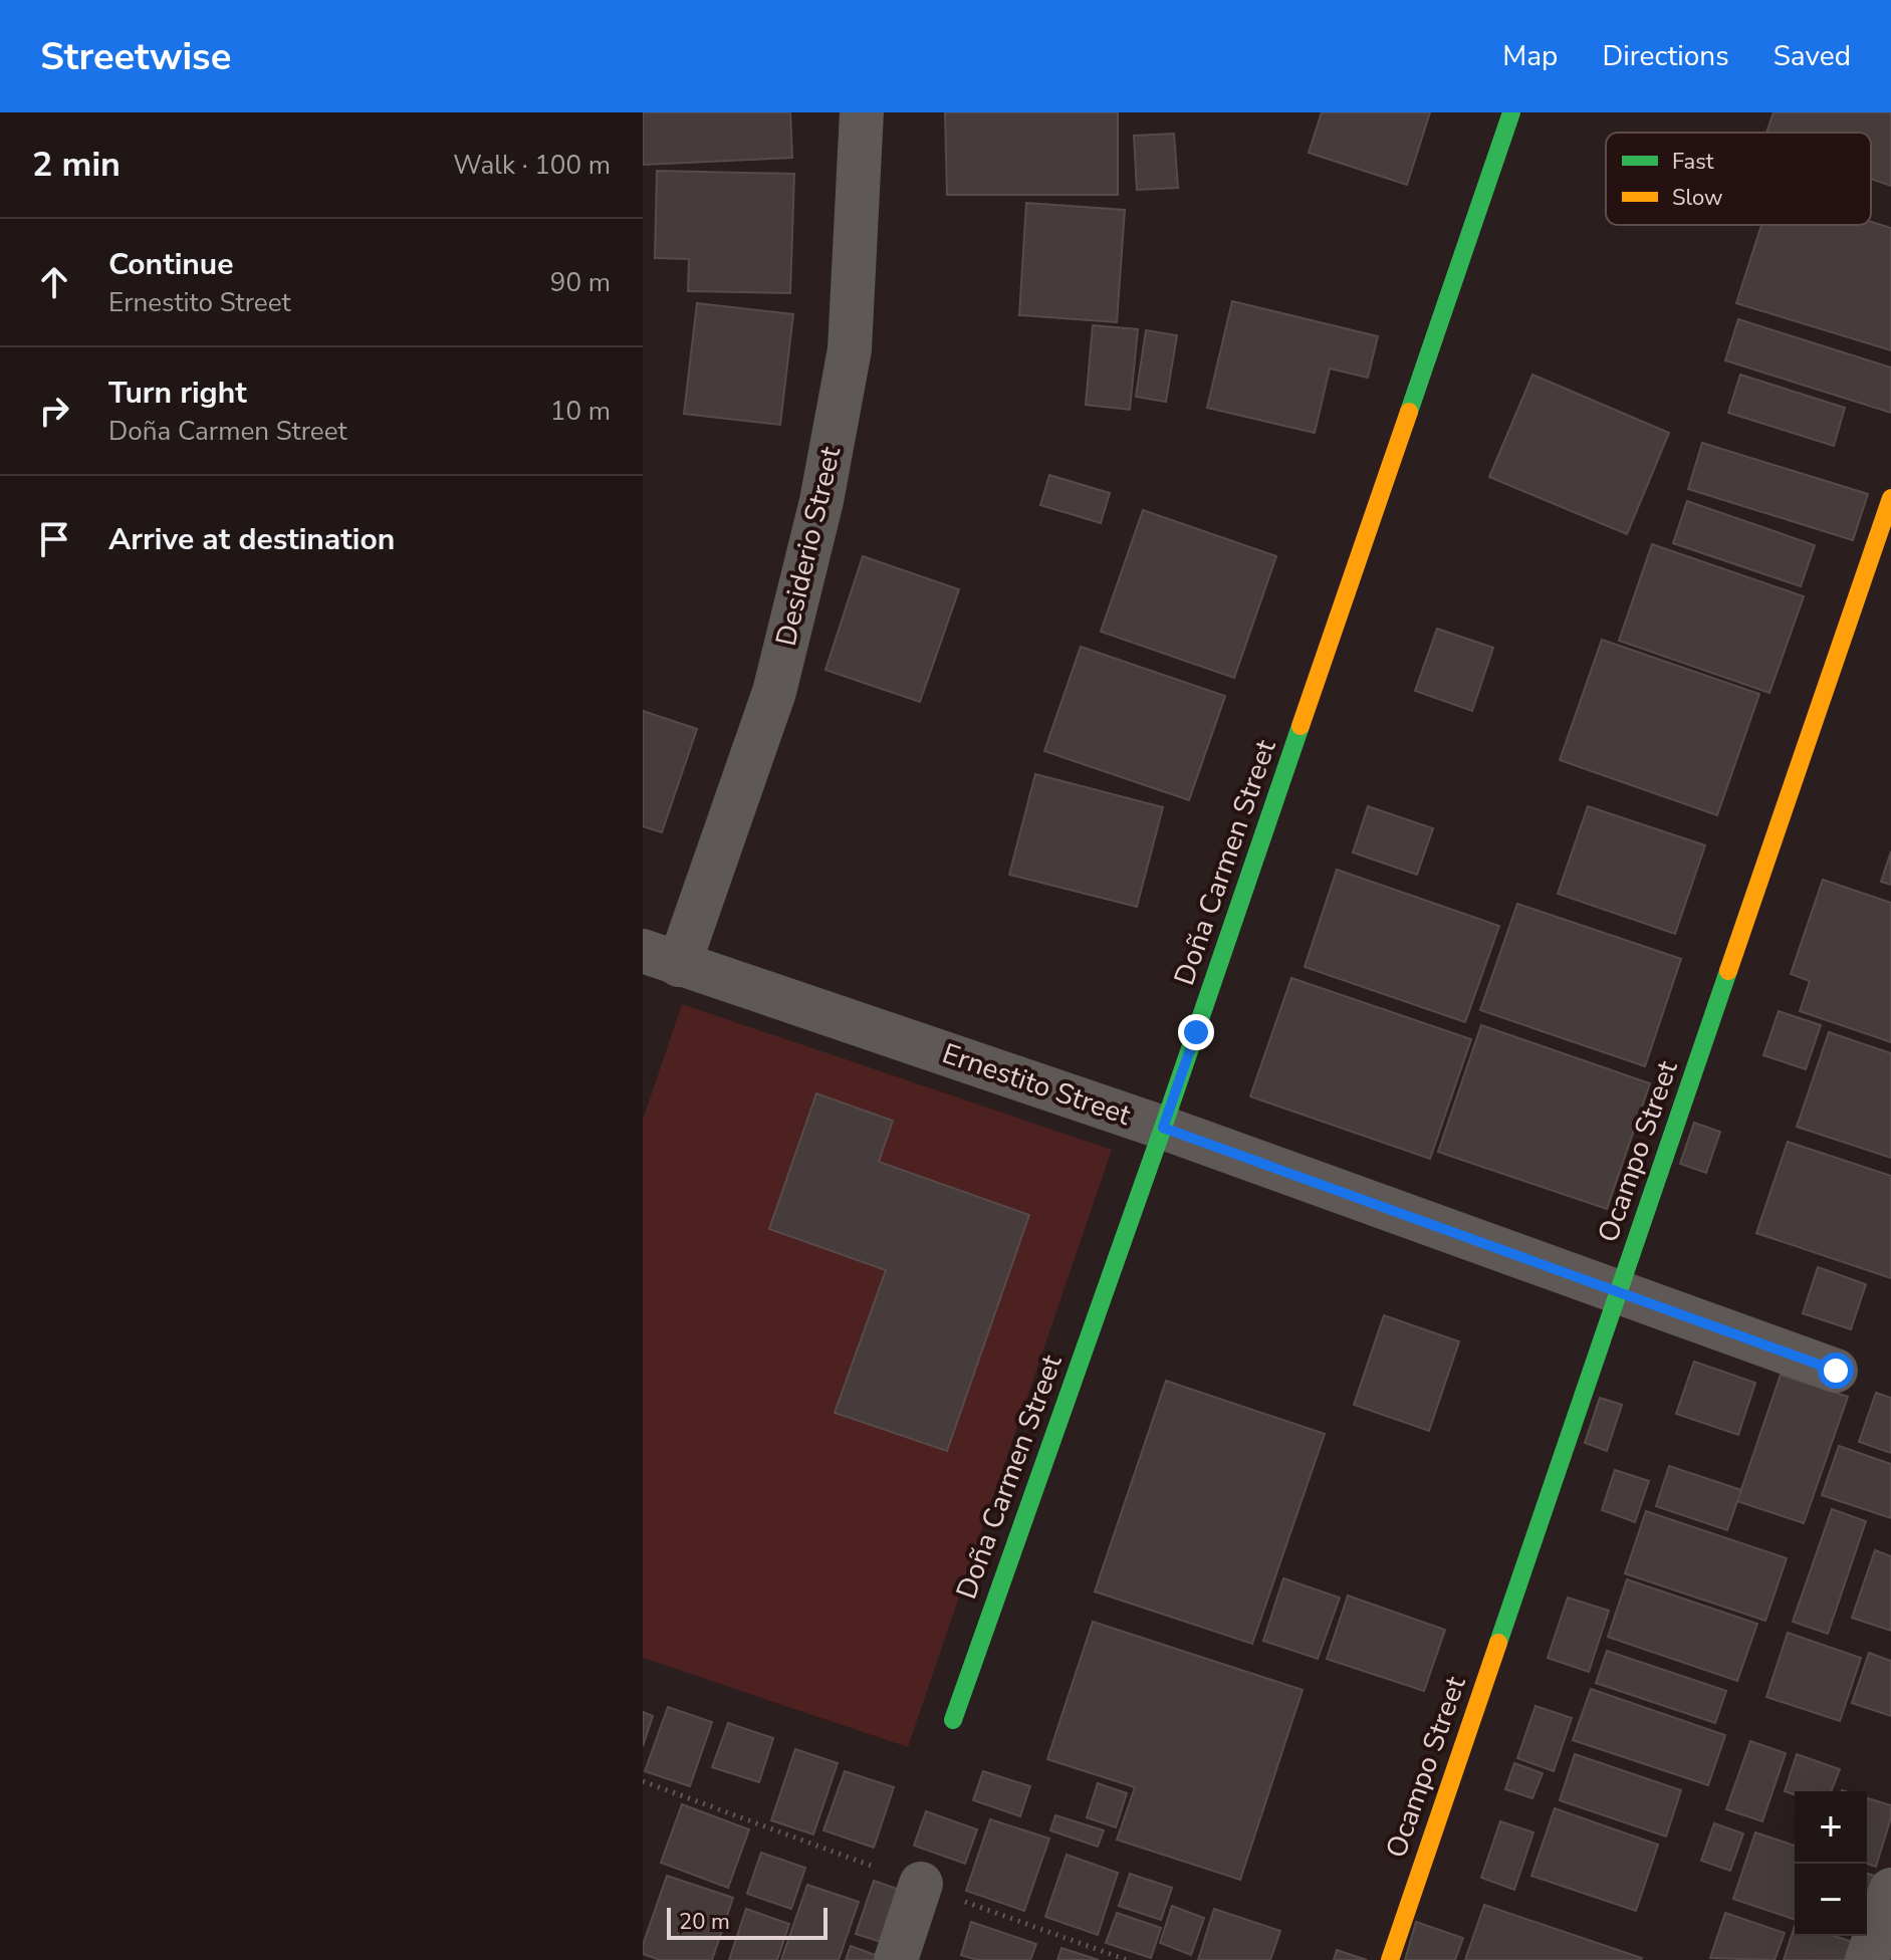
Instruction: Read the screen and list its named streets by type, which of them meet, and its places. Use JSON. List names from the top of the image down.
{
  "streets": {
    "street": [
      "Desiderio Street",
      "Doña Carmen Street",
      "Ernestito Street",
      "Ocampo Street"
    ]
  },
  "crossings": [
    ["Desiderio Street", "Ernestito Street"],
    ["Doña Carmen Street", "Ernestito Street"],
    ["Ernestito Street", "Ocampo Street"]
  ],
  "legend": ["Fast", "Slow"],
  "scale_bar": "20 m",
  "page": {
    "header": "Streetwise",
    "nav": ["Map", "Directions", "Saved"],
    "heading": ["2 min", "Walk · 100 m"],
    "list": [
      ["Continue", "Ernestito Street", "90 m"],
      ["Turn right", "Doña Carmen Street", "10 m"],
      "Arrive at destination"
    ],
    "map_buttons": ["+", "−"],
    "scale": "20 m"
  }
}
